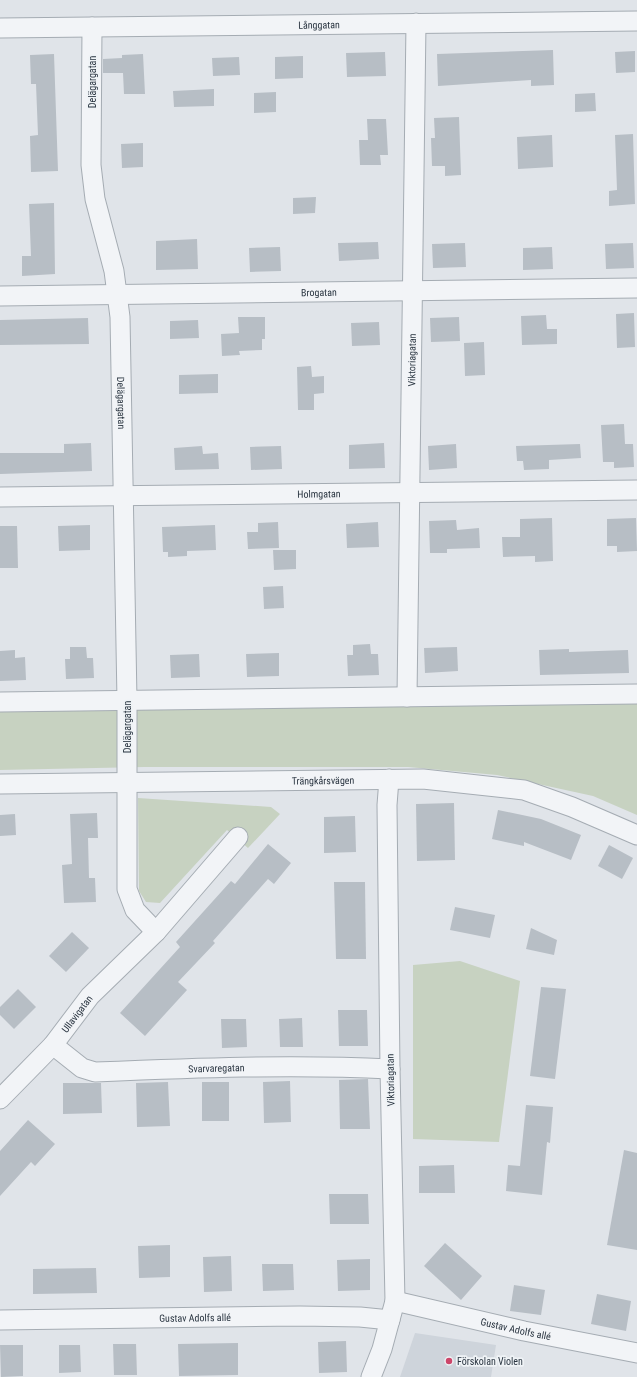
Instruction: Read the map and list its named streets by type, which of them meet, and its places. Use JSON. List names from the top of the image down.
{
  "streets": {
    "street": [
      "Långgatan",
      "Delägargatan",
      "Brogatan",
      "Viktoriagatan",
      "Holmgatan",
      "Trängkårsvägen",
      "Ullavigatan",
      "Svarvaregatan",
      "Gustav Adolfs allé"
    ]
  },
  "crossings": [
    ["Långgatan", "Delägargatan"],
    ["Långgatan", "Viktoriagatan"],
    ["Delägargatan", "Brogatan"],
    ["Delägargatan", "Holmgatan"],
    ["Delägargatan", "Trängkårsvägen"],
    ["Brogatan", "Viktoriagatan"],
    ["Viktoriagatan", "Holmgatan"],
    ["Viktoriagatan", "Trängkårsvägen"],
    ["Viktoriagatan", "Svarvaregatan"],
    ["Viktoriagatan", "Gustav Adolfs allé"],
    ["Ullavigatan", "Svarvaregatan"]
  ],
  "places": ["Förskolan Violen"]
}
